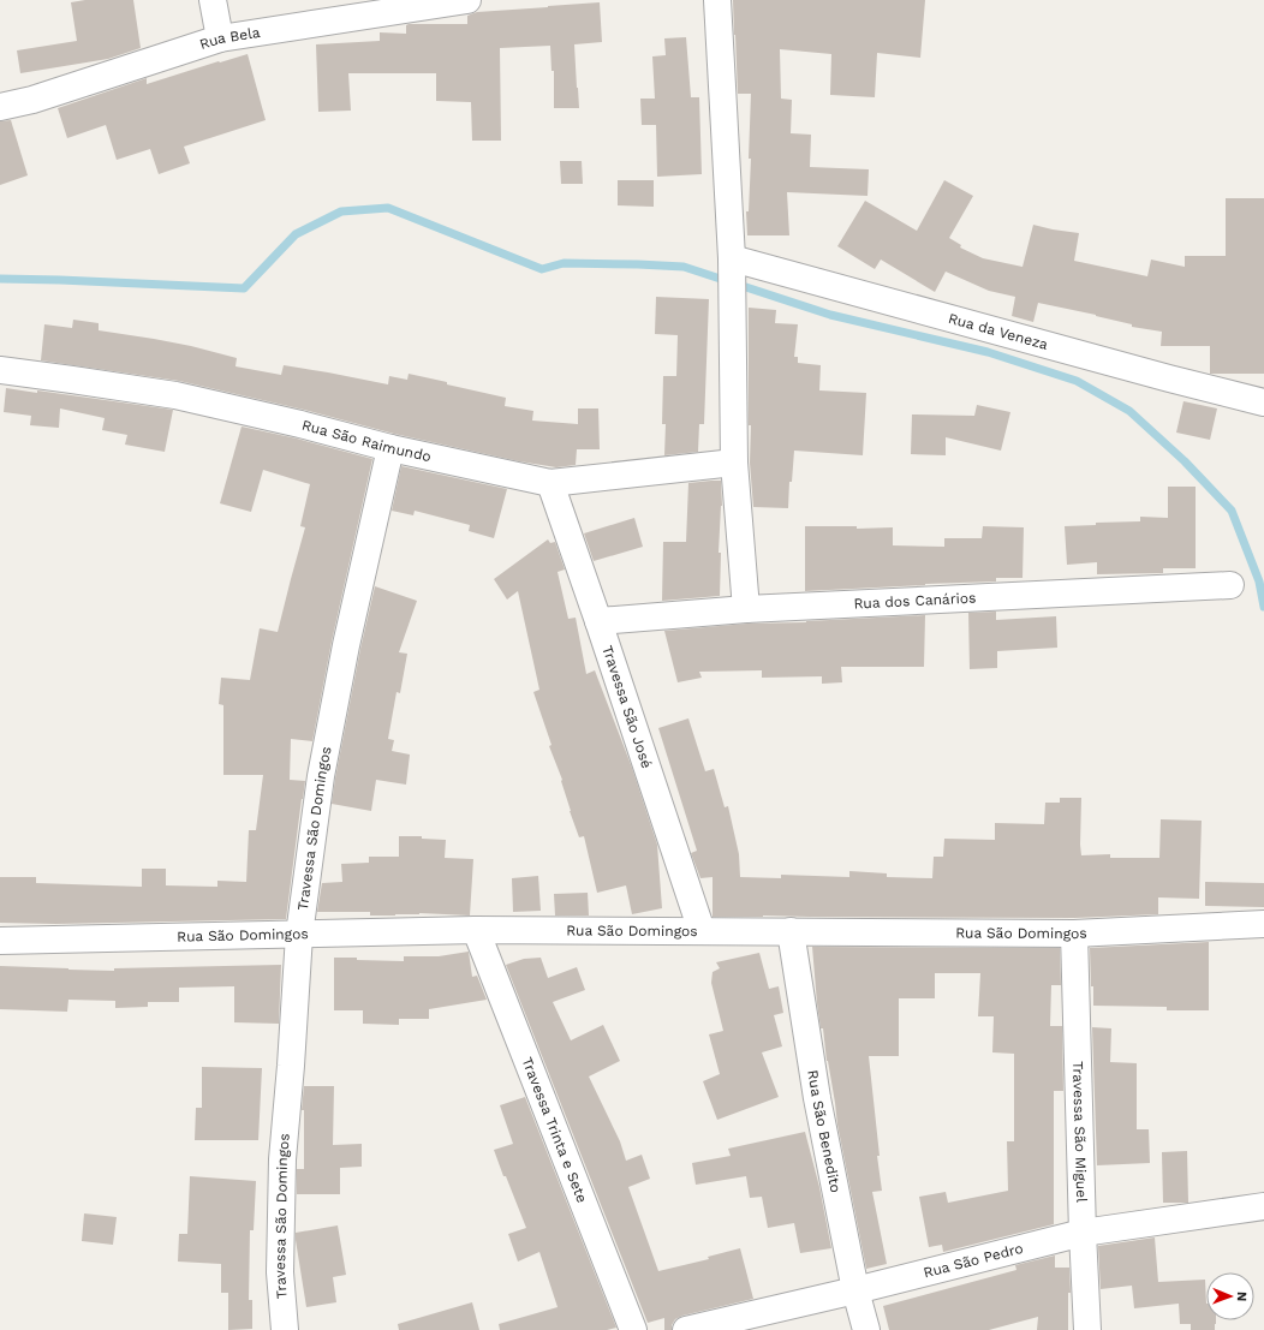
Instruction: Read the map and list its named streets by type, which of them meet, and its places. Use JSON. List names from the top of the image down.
{
  "streets": {
    "street": [
      "Rua Bela",
      "Rua da Veneza",
      "Rua São Raimundo",
      "Rua dos Canários",
      "Travessa São José",
      "Travessa São Domingos",
      "Rua São Domingos",
      "Travessa Trinta e Sete",
      "Rua São Benedito",
      "Travessa São Miguel",
      "Rua São Pedro"
    ]
  },
  "crossings": [
    ["Rua São Raimundo", "Travessa São José"],
    ["Rua São Raimundo", "Travessa São Domingos"],
    ["Rua dos Canários", "Travessa São José"],
    ["Travessa São José", "Rua São Domingos"],
    ["Travessa São Domingos", "Rua São Domingos"],
    ["Rua São Domingos", "Travessa Trinta e Sete"],
    ["Rua São Domingos", "Rua São Benedito"],
    ["Rua São Domingos", "Travessa São Miguel"],
    ["Rua São Benedito", "Rua São Pedro"],
    ["Travessa São Miguel", "Rua São Pedro"]
  ],
  "north": "right"
}
